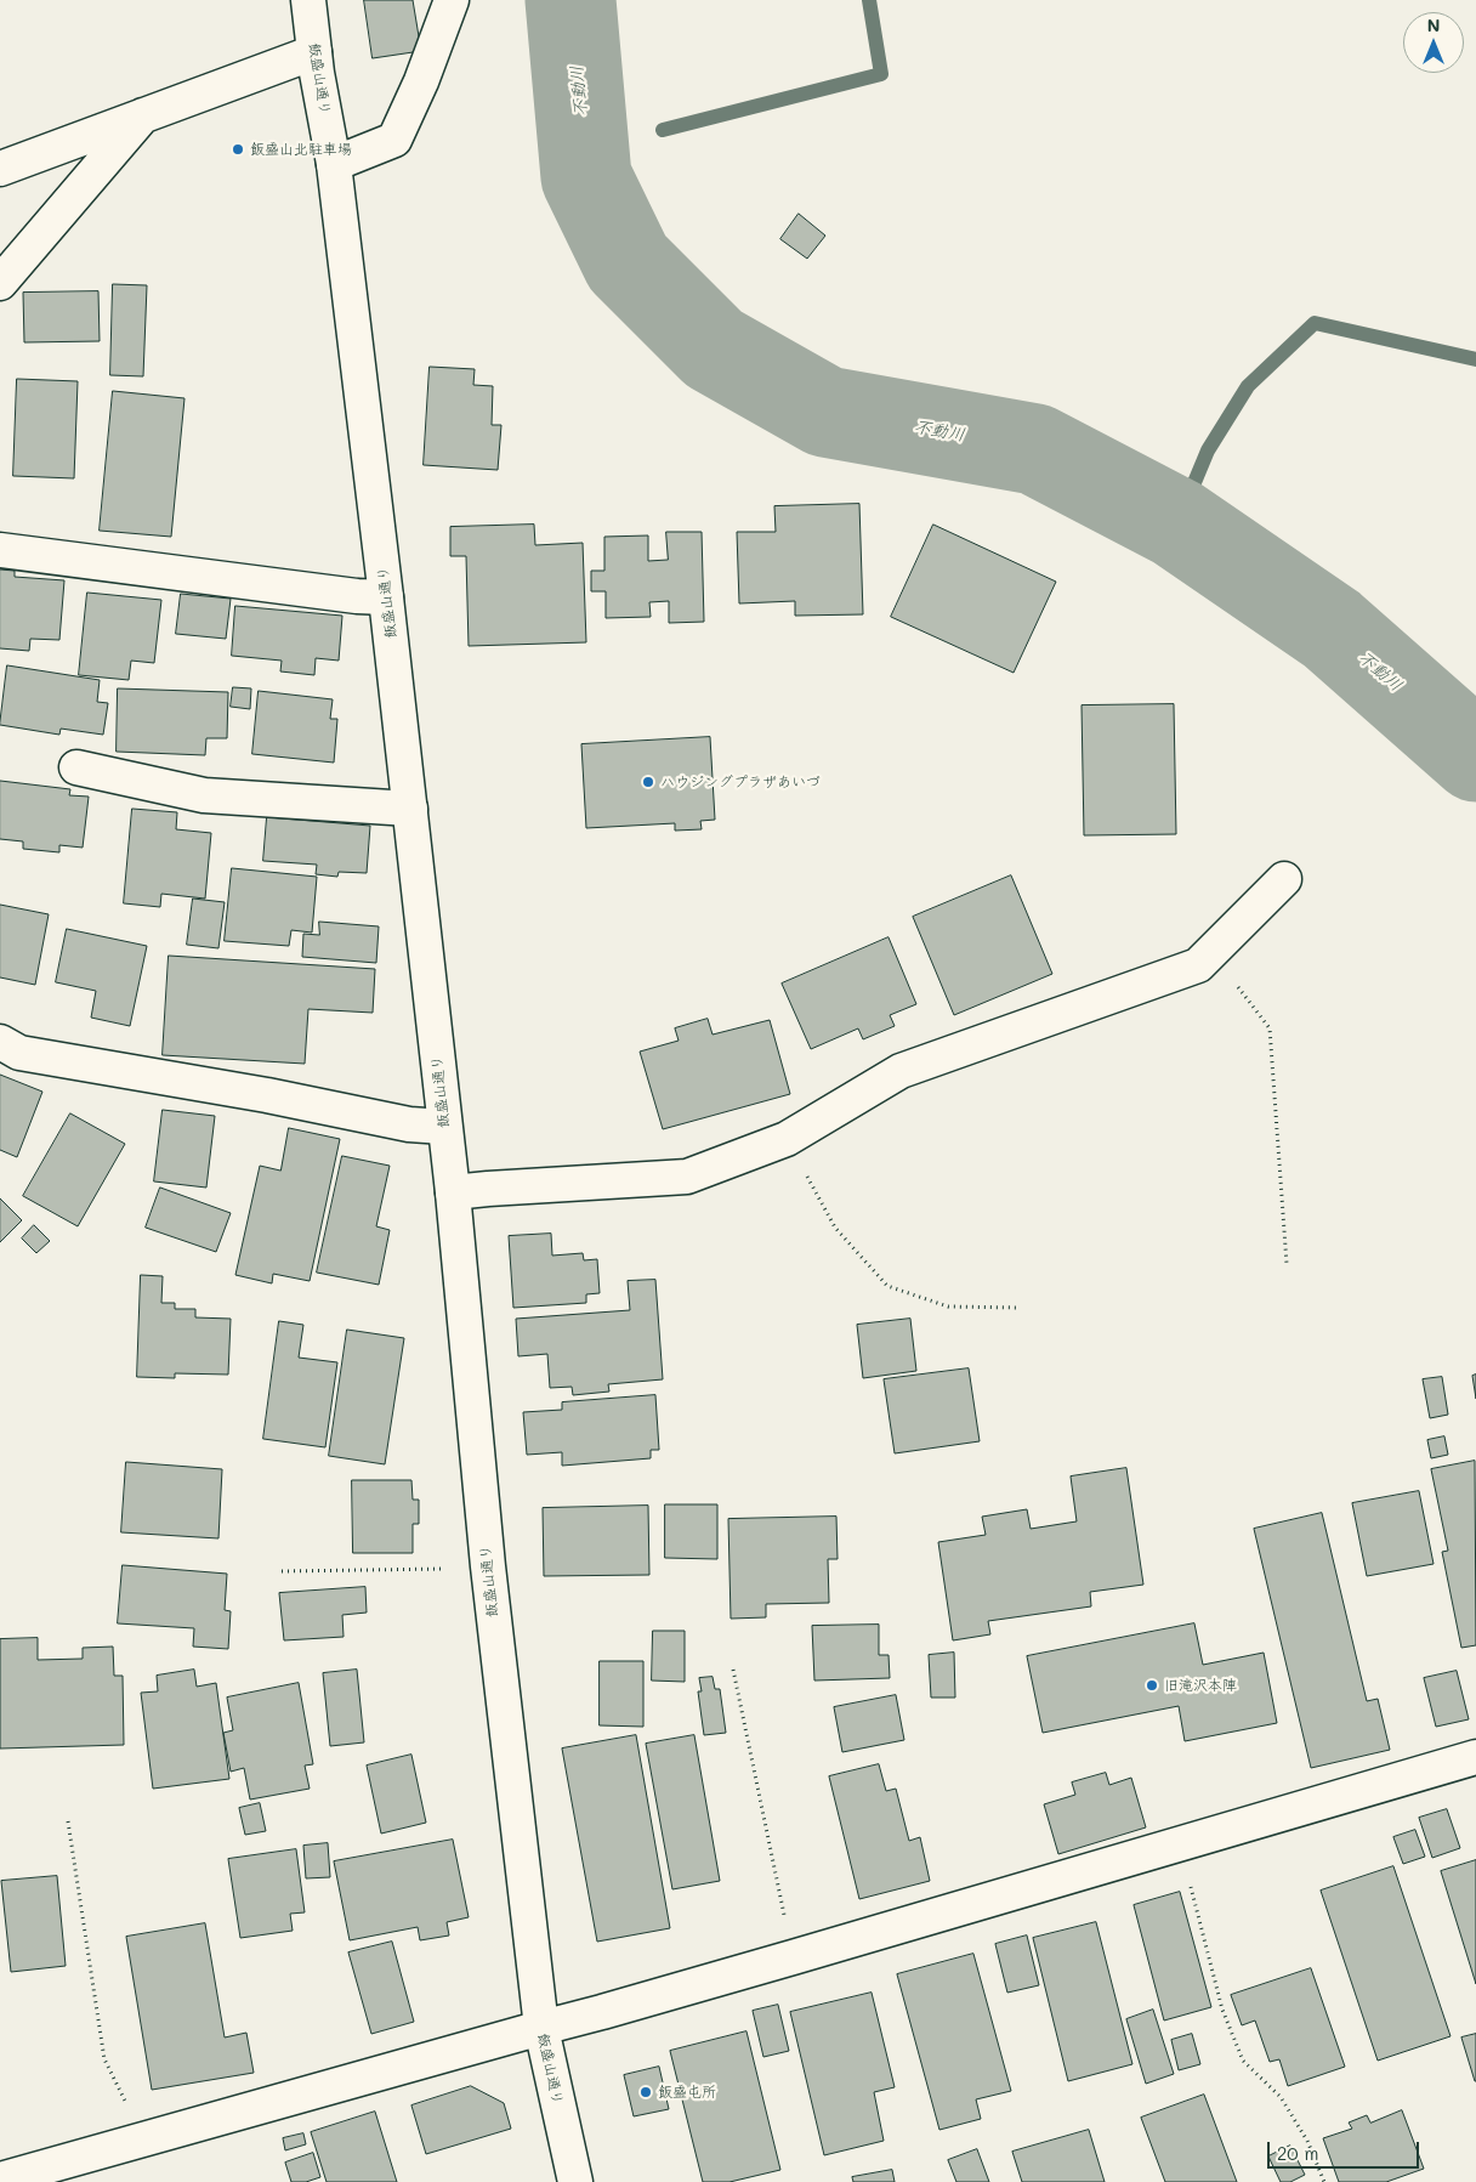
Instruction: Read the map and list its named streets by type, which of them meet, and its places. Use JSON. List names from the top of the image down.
{
  "streets": {
    "street": ["飯盛山通り"]
  },
  "water": ["不動川"],
  "places": [
    "飯盛山北駐車場",
    "ハウジングプラザあいづ",
    "旧滝沢本陣",
    "飯盛屯所"
  ],
  "scale_bar": "20 m",
  "north": "top"
}
